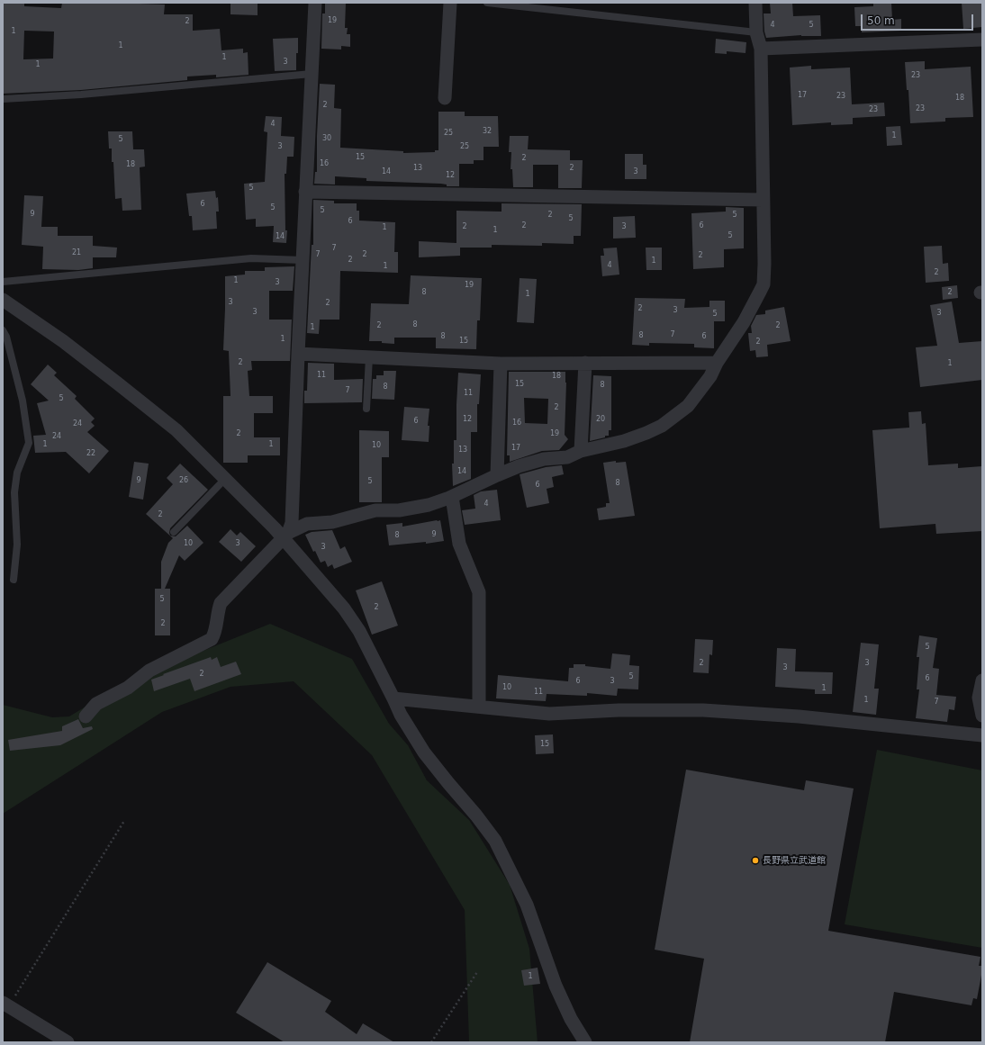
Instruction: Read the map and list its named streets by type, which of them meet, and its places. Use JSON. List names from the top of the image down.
{
  "places": ["長野県立武道館"],
  "house_numbers": [
    "19",
    "2",
    "4",
    "5",
    "1",
    "1",
    "1",
    "3",
    "1",
    "23",
    "17",
    "23",
    "18",
    "2",
    "23",
    "23",
    "4",
    "32",
    "25",
    "1",
    "30",
    "5",
    "3",
    "25",
    "15",
    "2",
    "16",
    "18",
    "13",
    "2",
    "14",
    "3",
    "12",
    "5",
    "6",
    "5",
    "5",
    "9",
    "2",
    "5",
    "5",
    "6",
    "2",
    "6",
    "2",
    "3",
    "1",
    "1",
    "5",
    "14",
    "7",
    "21",
    "7",
    "2",
    "2",
    "2",
    "1",
    "4",
    "1",
    "2",
    "1",
    "3",
    "19",
    "8",
    "2",
    "1",
    "3",
    "2",
    "2",
    "3",
    "3",
    "3",
    "5",
    "8",
    "2",
    "2",
    "1",
    "7",
    "8",
    "8",
    "6",
    "1",
    "15",
    "2",
    "2",
    "1",
    "11",
    "18",
    "15",
    "8",
    "8",
    "7",
    "11",
    "5",
    "2",
    "12",
    "20",
    "6",
    "16",
    "24",
    "2",
    "19",
    "24",
    "1",
    "1",
    "10",
    "17",
    "13",
    "22",
    "14",
    "9",
    "26",
    "5",
    "8",
    "6",
    "4",
    "2",
    "9",
    "8",
    "10",
    "3",
    "3",
    "5",
    "2",
    "2",
    "5",
    "2",
    "3",
    "3",
    "2",
    "5",
    "6",
    "6",
    "3",
    "10",
    "1",
    "11",
    "1",
    "7",
    "15",
    "1"
  ],
  "scale_bar": "50 m"
}
